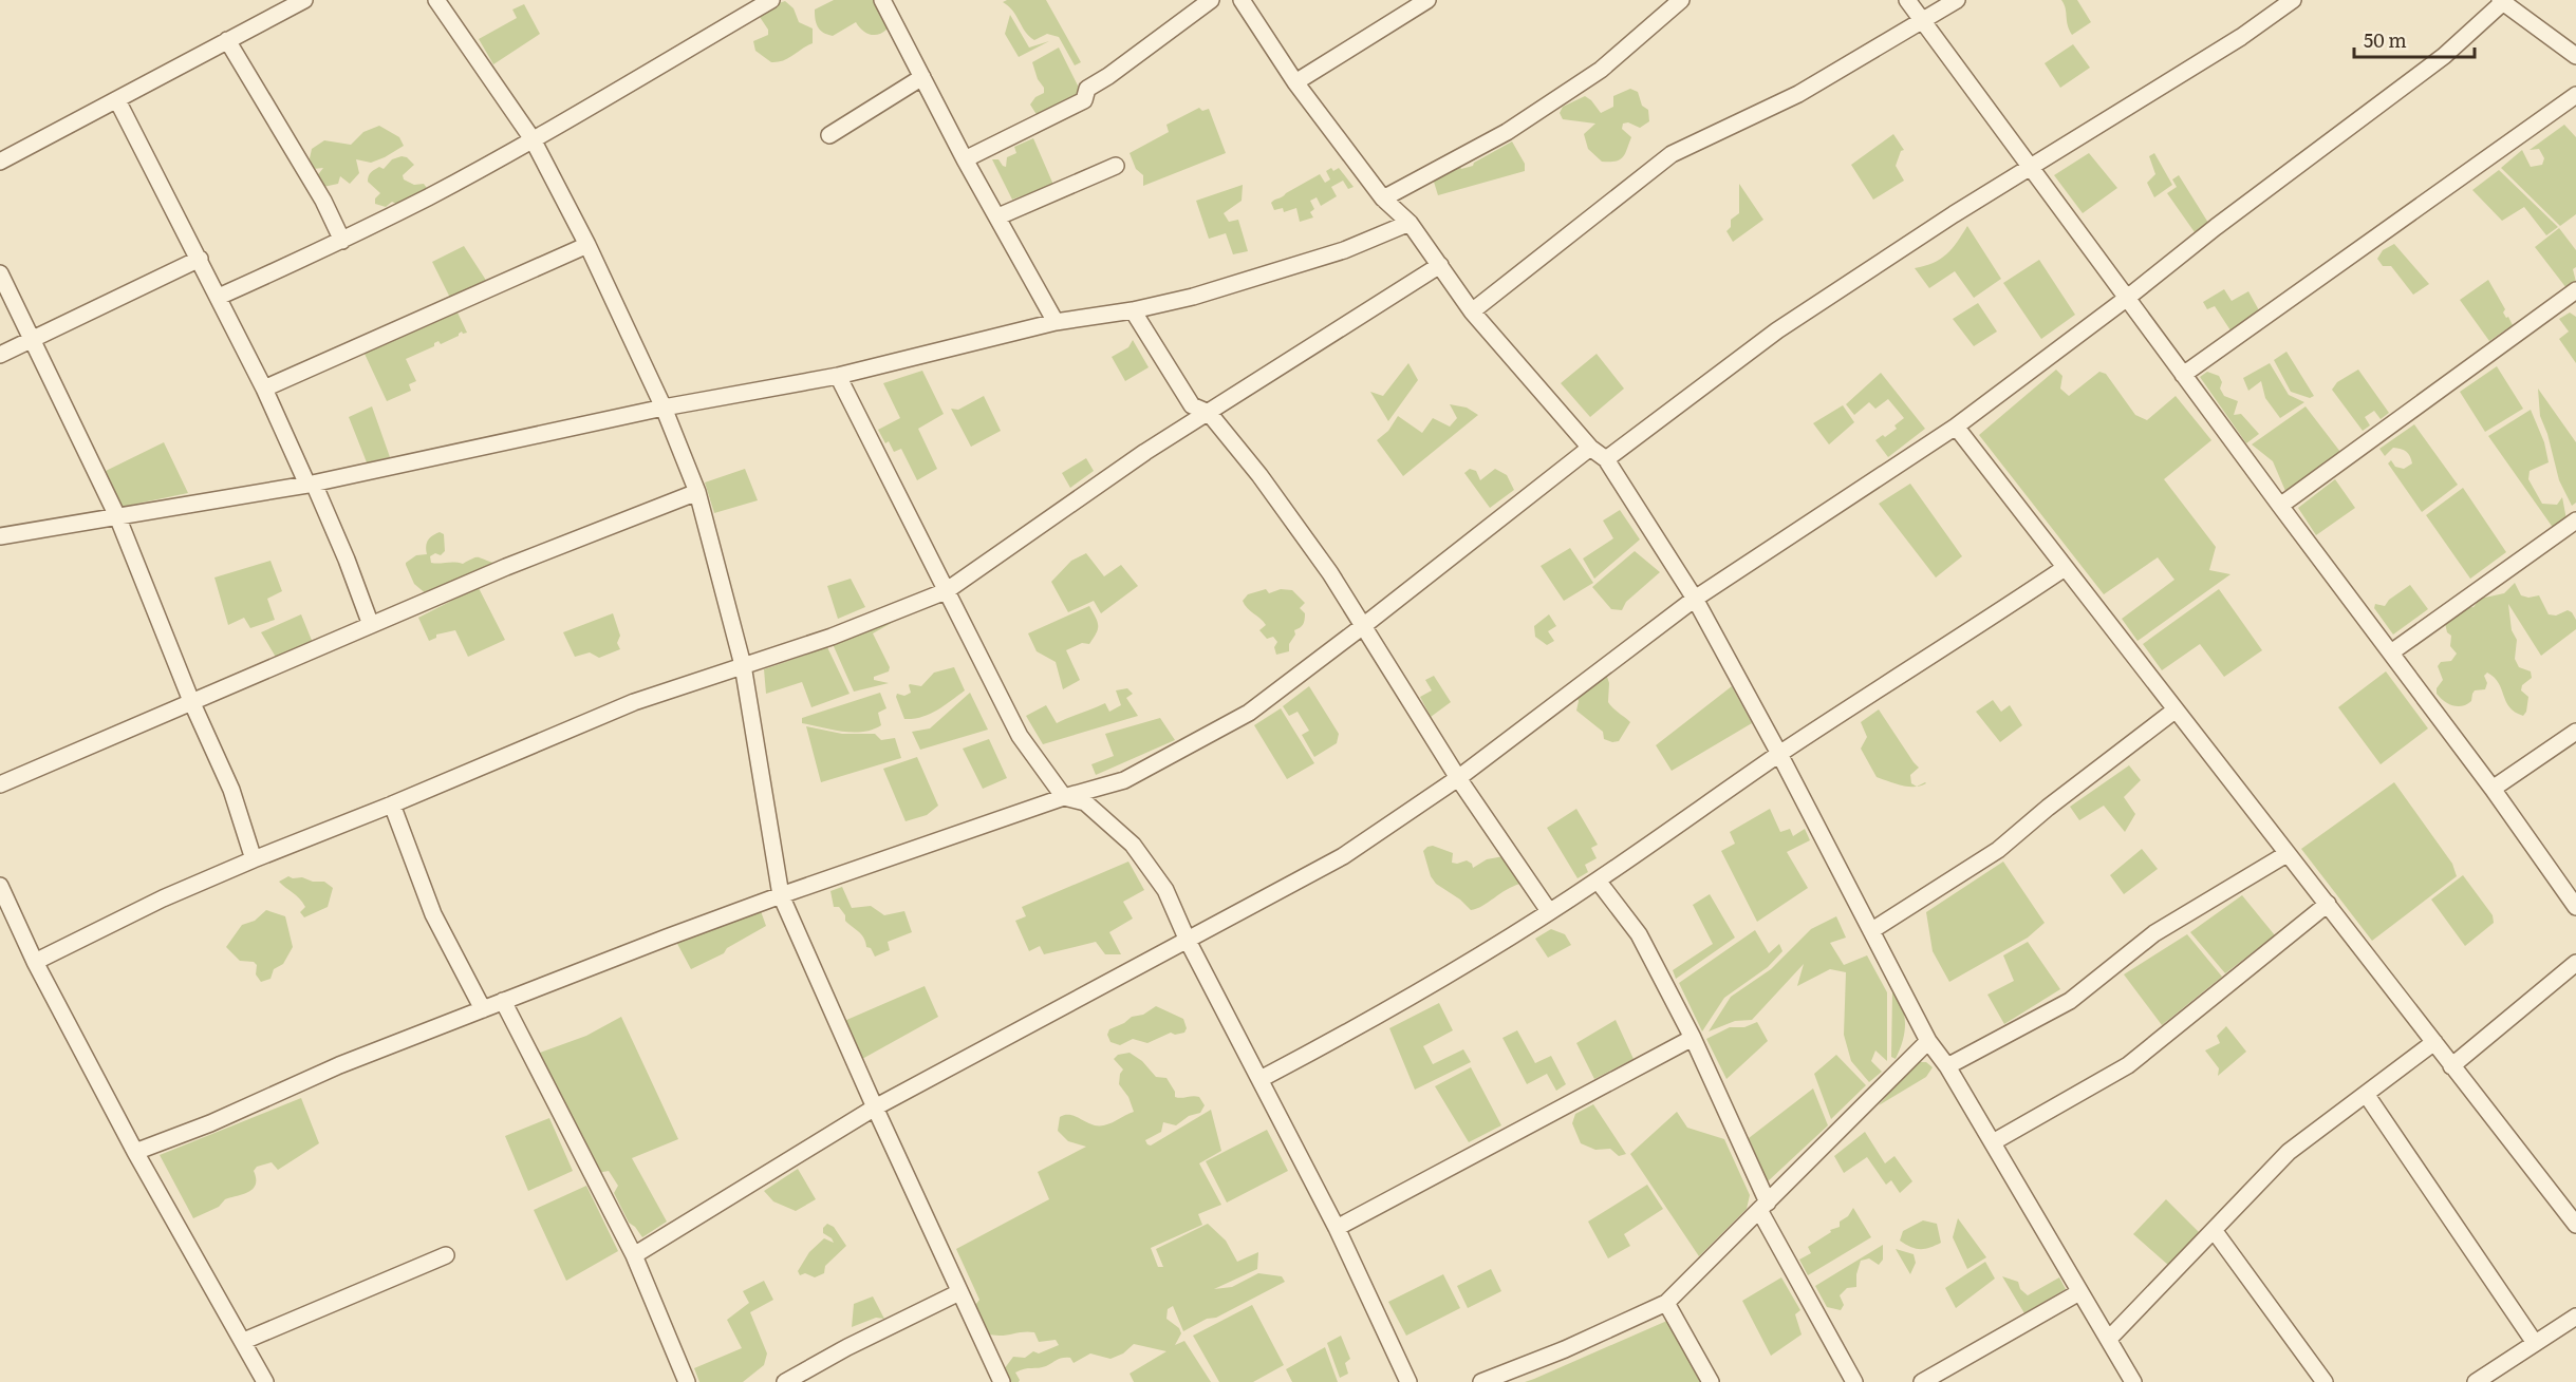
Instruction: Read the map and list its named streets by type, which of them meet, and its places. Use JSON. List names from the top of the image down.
{
  "scale_bar": "50 m"
}
